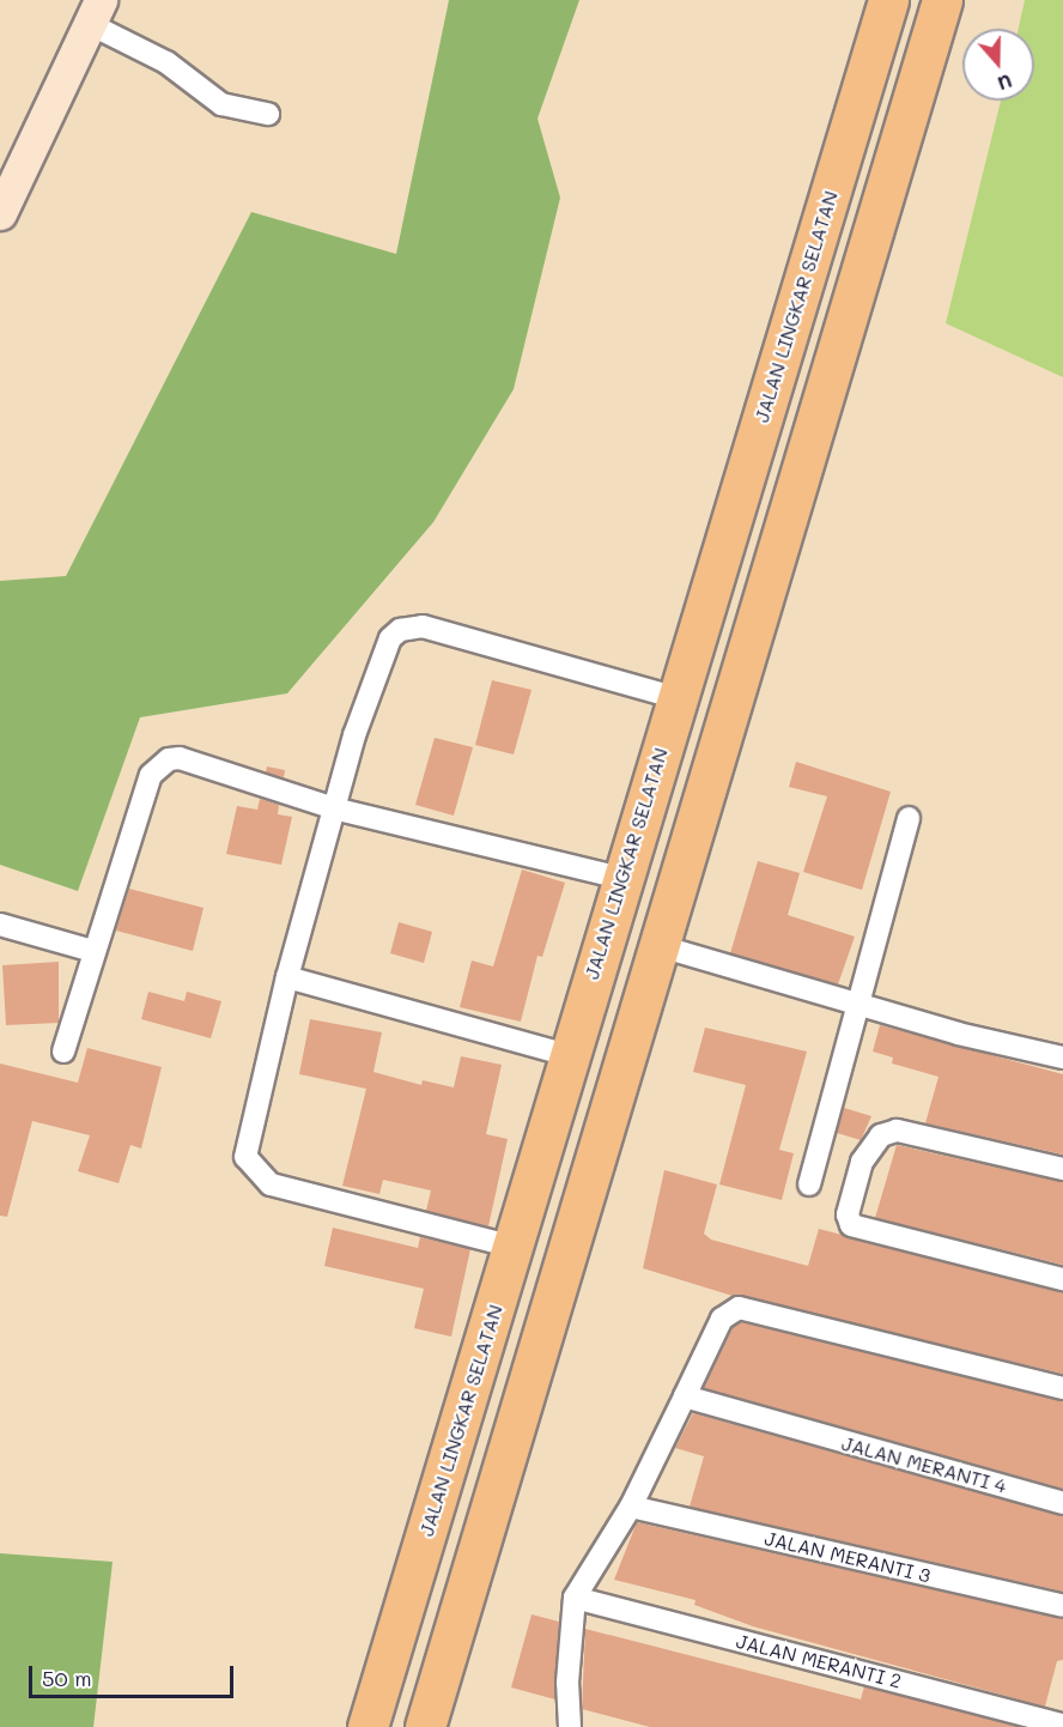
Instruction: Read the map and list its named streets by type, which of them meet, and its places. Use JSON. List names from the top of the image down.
{
  "streets": {
    "highway": ["JALAN LINGKAR SELATAN"],
    "street": ["JALAN MERANTI 4", "JALAN MERANTI 3", "JALAN MERANTI 2"]
  },
  "scale_bar": "50 m",
  "north": "bottom"
}
